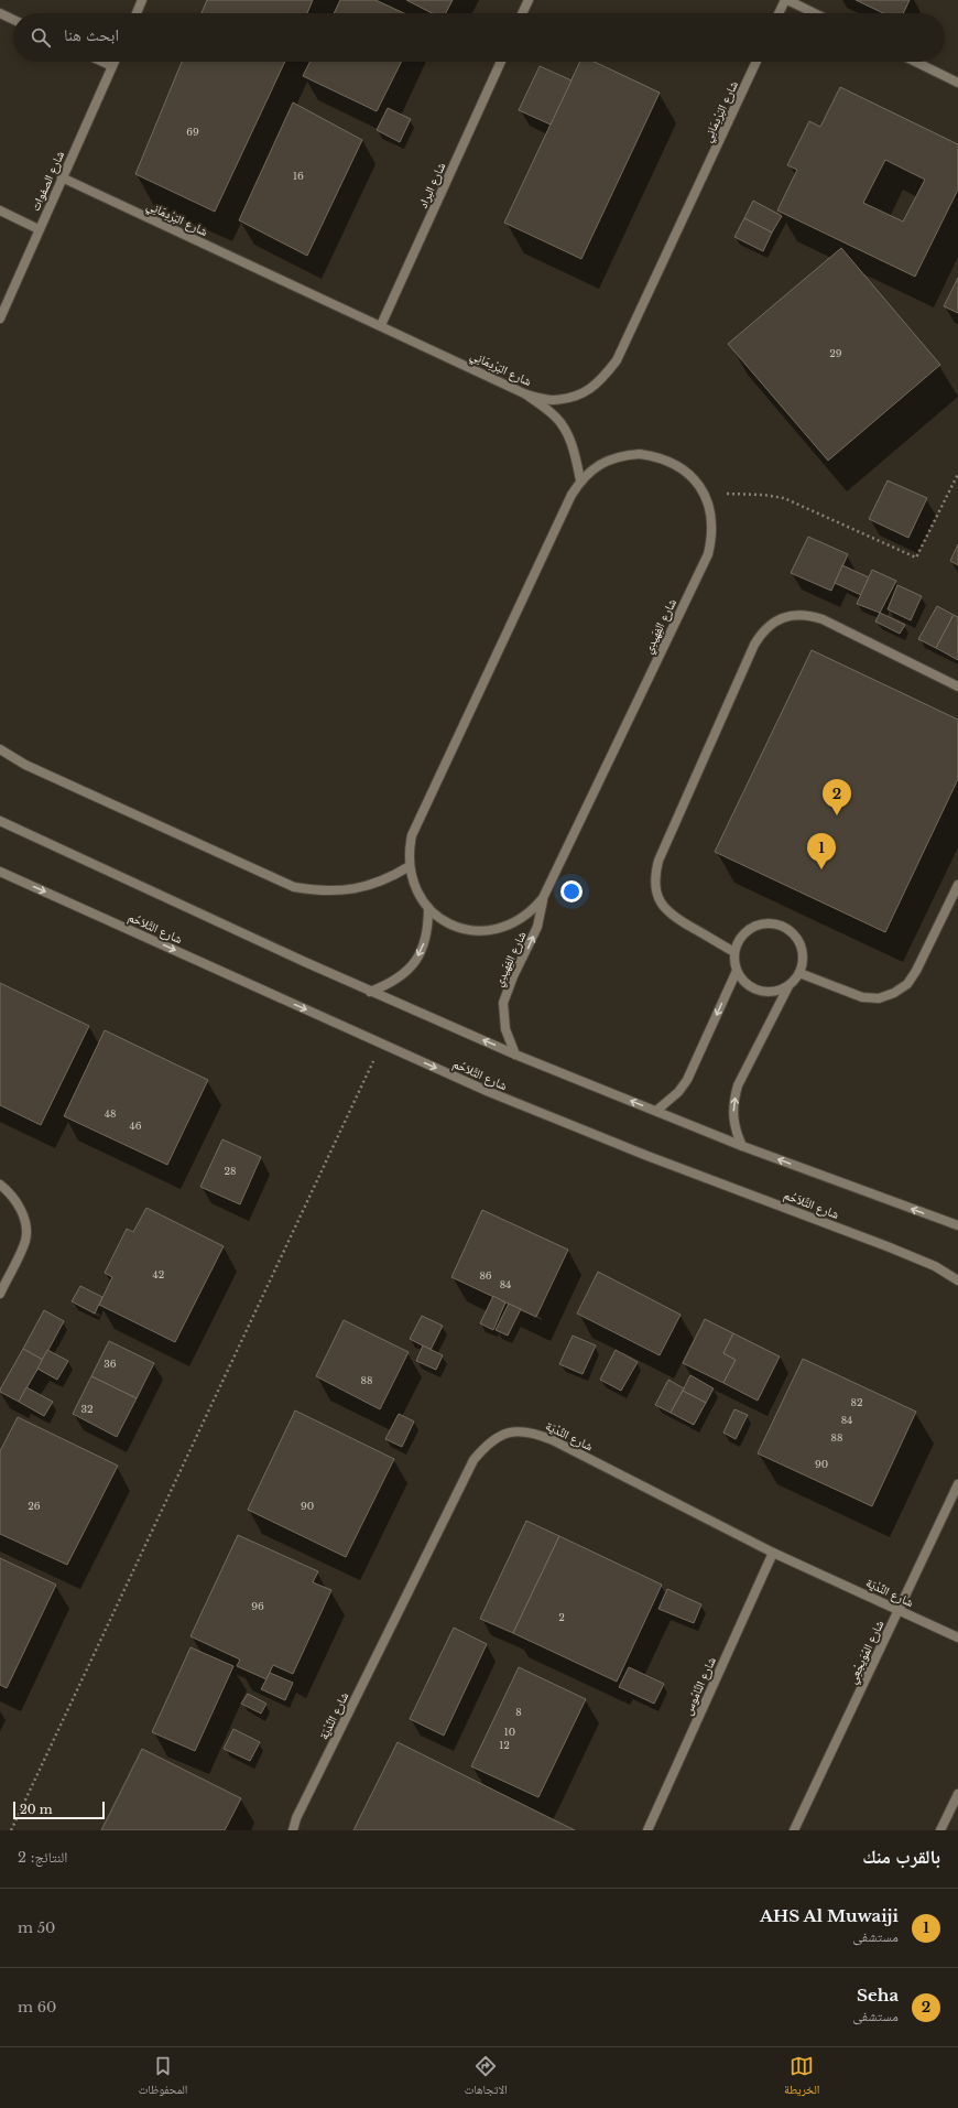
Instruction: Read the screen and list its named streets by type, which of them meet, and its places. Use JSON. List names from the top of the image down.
{
  "streets": {
    "street": [
      "شارع البَرْدِمَانِي",
      "شارع الصفوات",
      "شارع البراد",
      "شارع الفِهَيدِي",
      "شارع التَّلاَحُم",
      "شارع النَّدْيَة",
      "شارع المُوَيجْعِي",
      "شارع النَّامُوس"
    ]
  },
  "crossings": [
    ["شارع البَرْدِمَانِي", "شارع الصفوات"],
    ["شارع البَرْدِمَانِي", "شارع البراد"],
    ["شارع النَّدْيَة", "شارع المُوَيجْعِي"],
    ["شارع النَّدْيَة", "شارع النَّامُوس"]
  ],
  "house_numbers": [
    "69",
    "16",
    "29",
    "48",
    "46",
    "28",
    "42",
    "86",
    "84",
    "36",
    "88",
    "82",
    "32",
    "84",
    "88",
    "90",
    "26",
    "90",
    "96",
    "2",
    "8",
    "10",
    "12"
  ],
  "scale_bar": "20 m",
  "page": {
    "search": "ابحث هنا",
    "pins": ["2", "1"],
    "scale": "20 m",
    "heading": ["بالقرب منك", "النتائج: 2"],
    "list": [
      {
        "mark": "1",
        "name": "AHS Al Muwaiji",
        "note": "مستشفى",
        "value": "50 m"
      },
      {
        "mark": "2",
        "name": "Seha",
        "note": "مستشفى",
        "value": "60 m"
      }
    ],
    "nav": ["الخريطة", "الاتجاهات", "المحفوظات"]
  }
}
